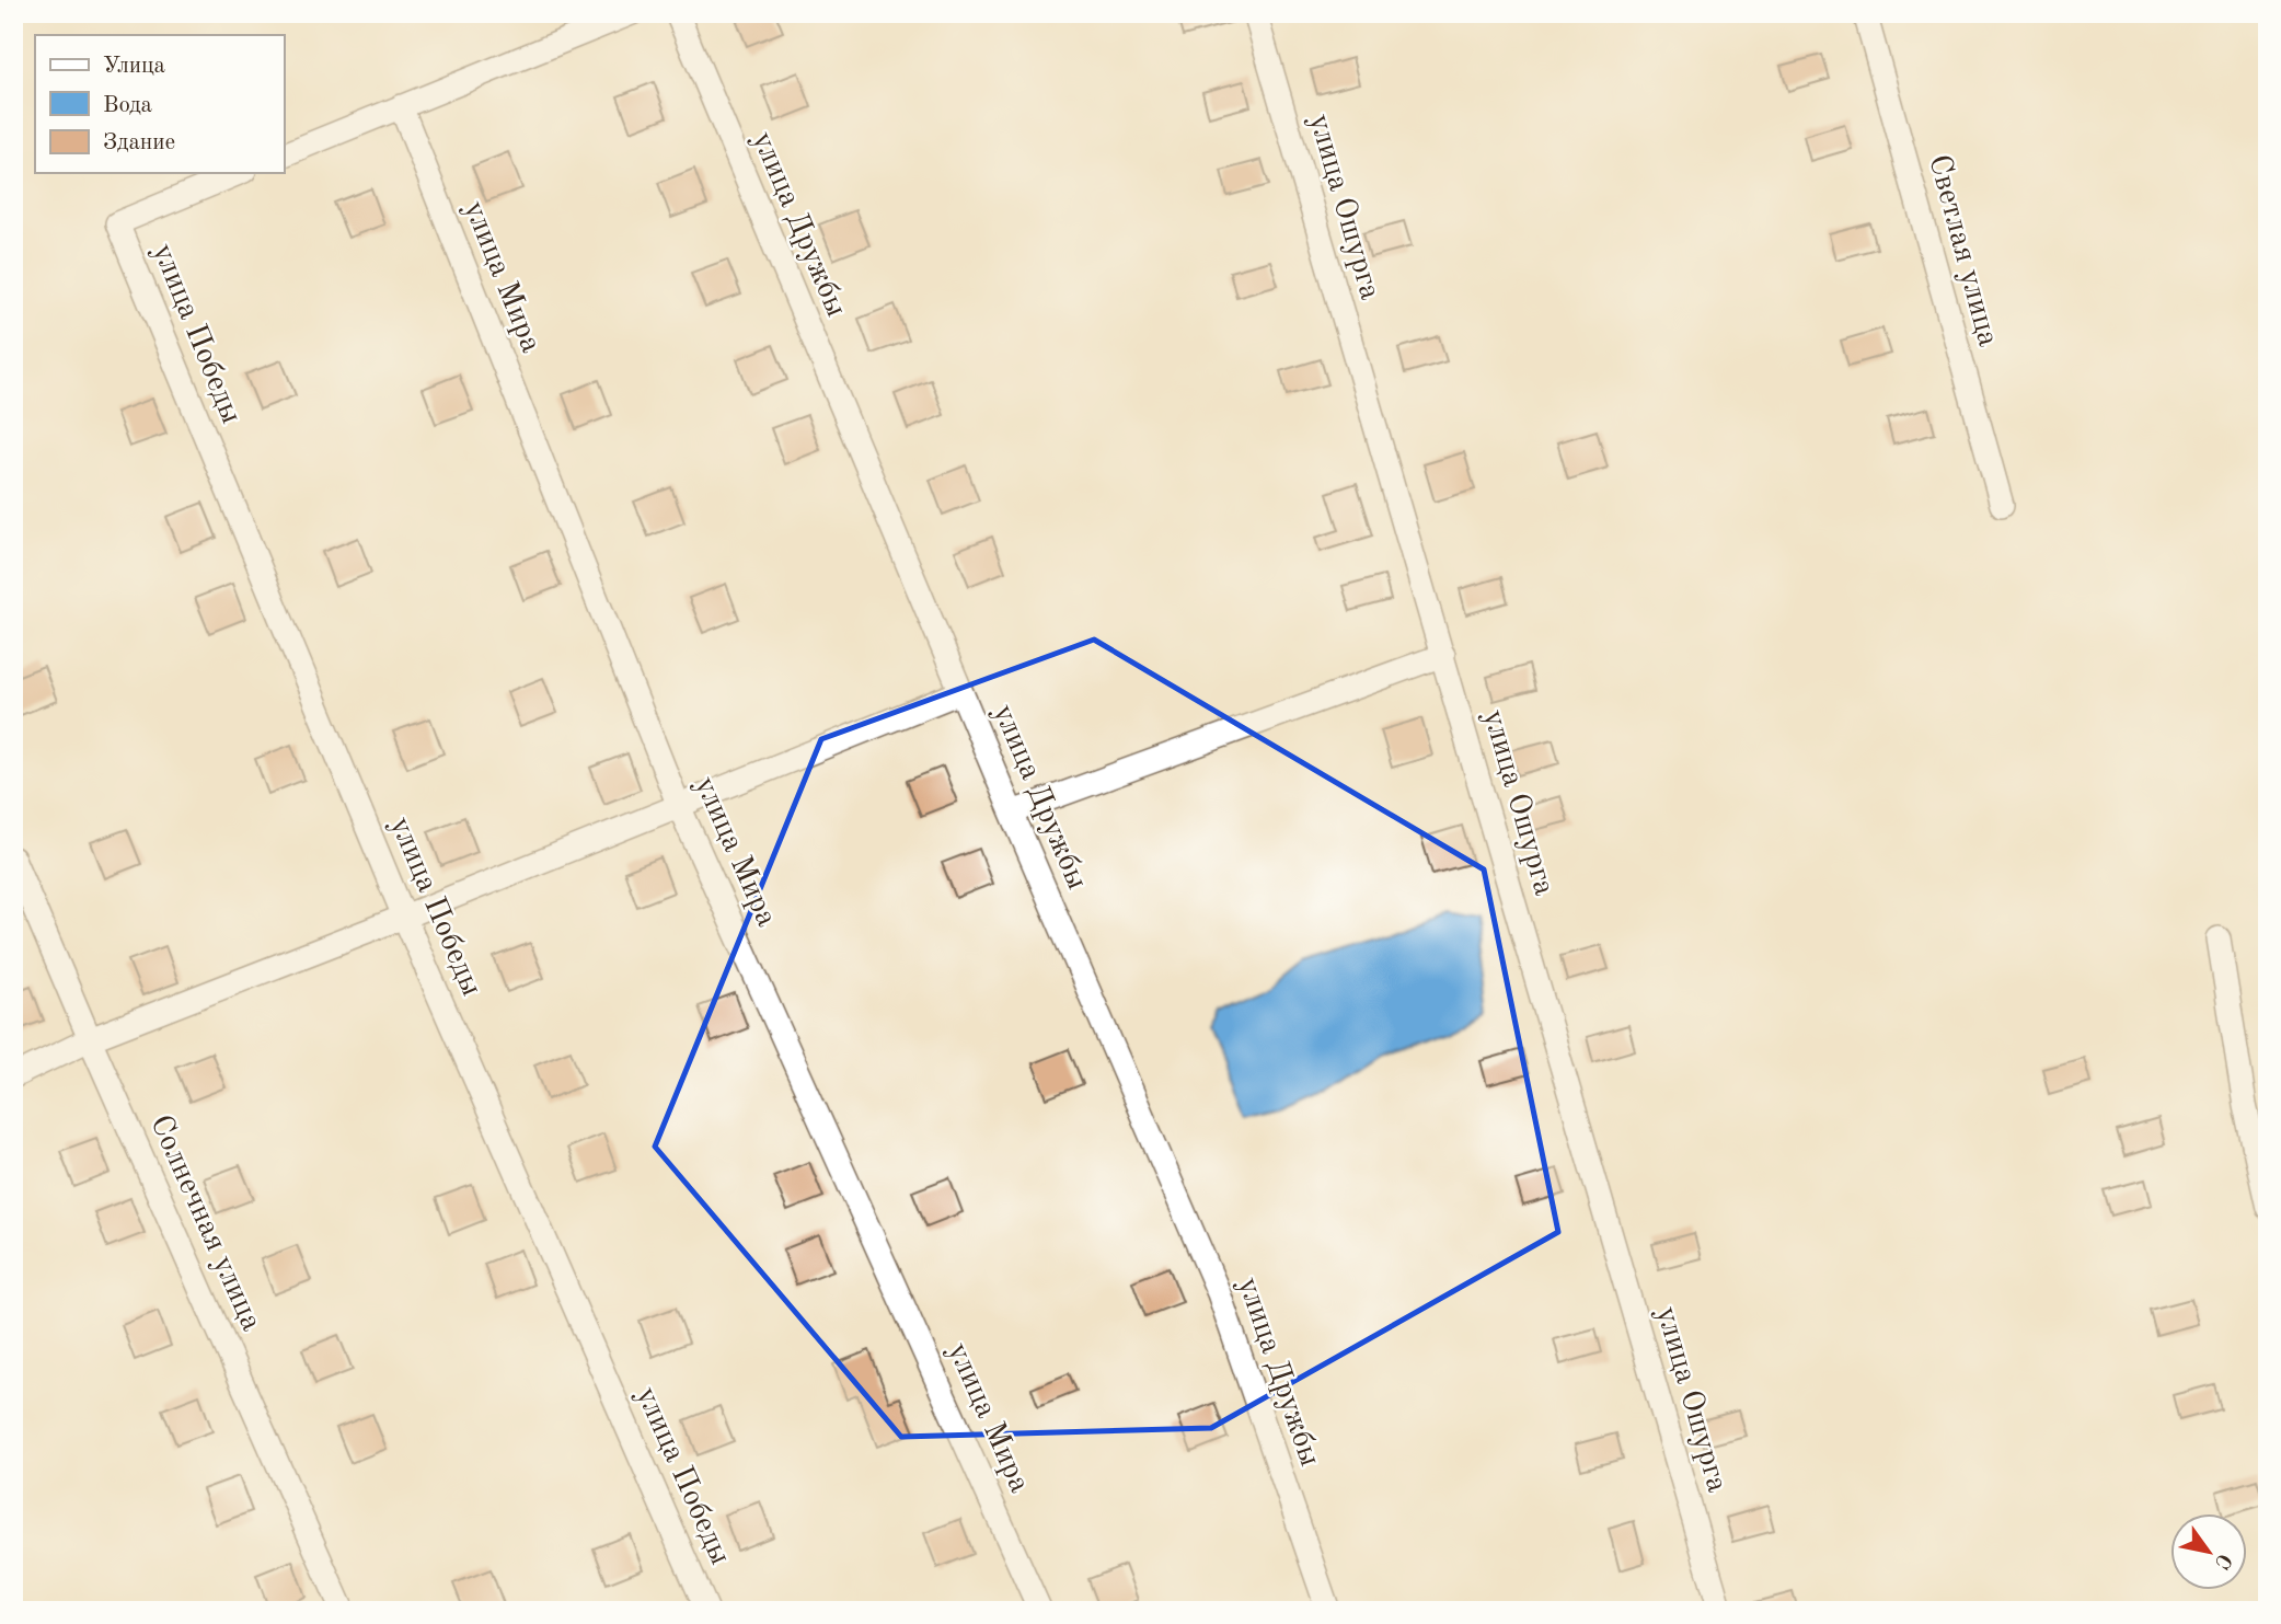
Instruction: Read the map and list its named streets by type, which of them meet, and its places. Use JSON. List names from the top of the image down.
{
  "streets": {
    "street": [
      "улица Ошурга",
      "улица Дружбы",
      "Светлая улица",
      "улица Мира",
      "улица Победы",
      "Солнечная улица"
    ]
  },
  "legend": ["Улица", "Вода", "Здание"],
  "north": "bottom right"
}
